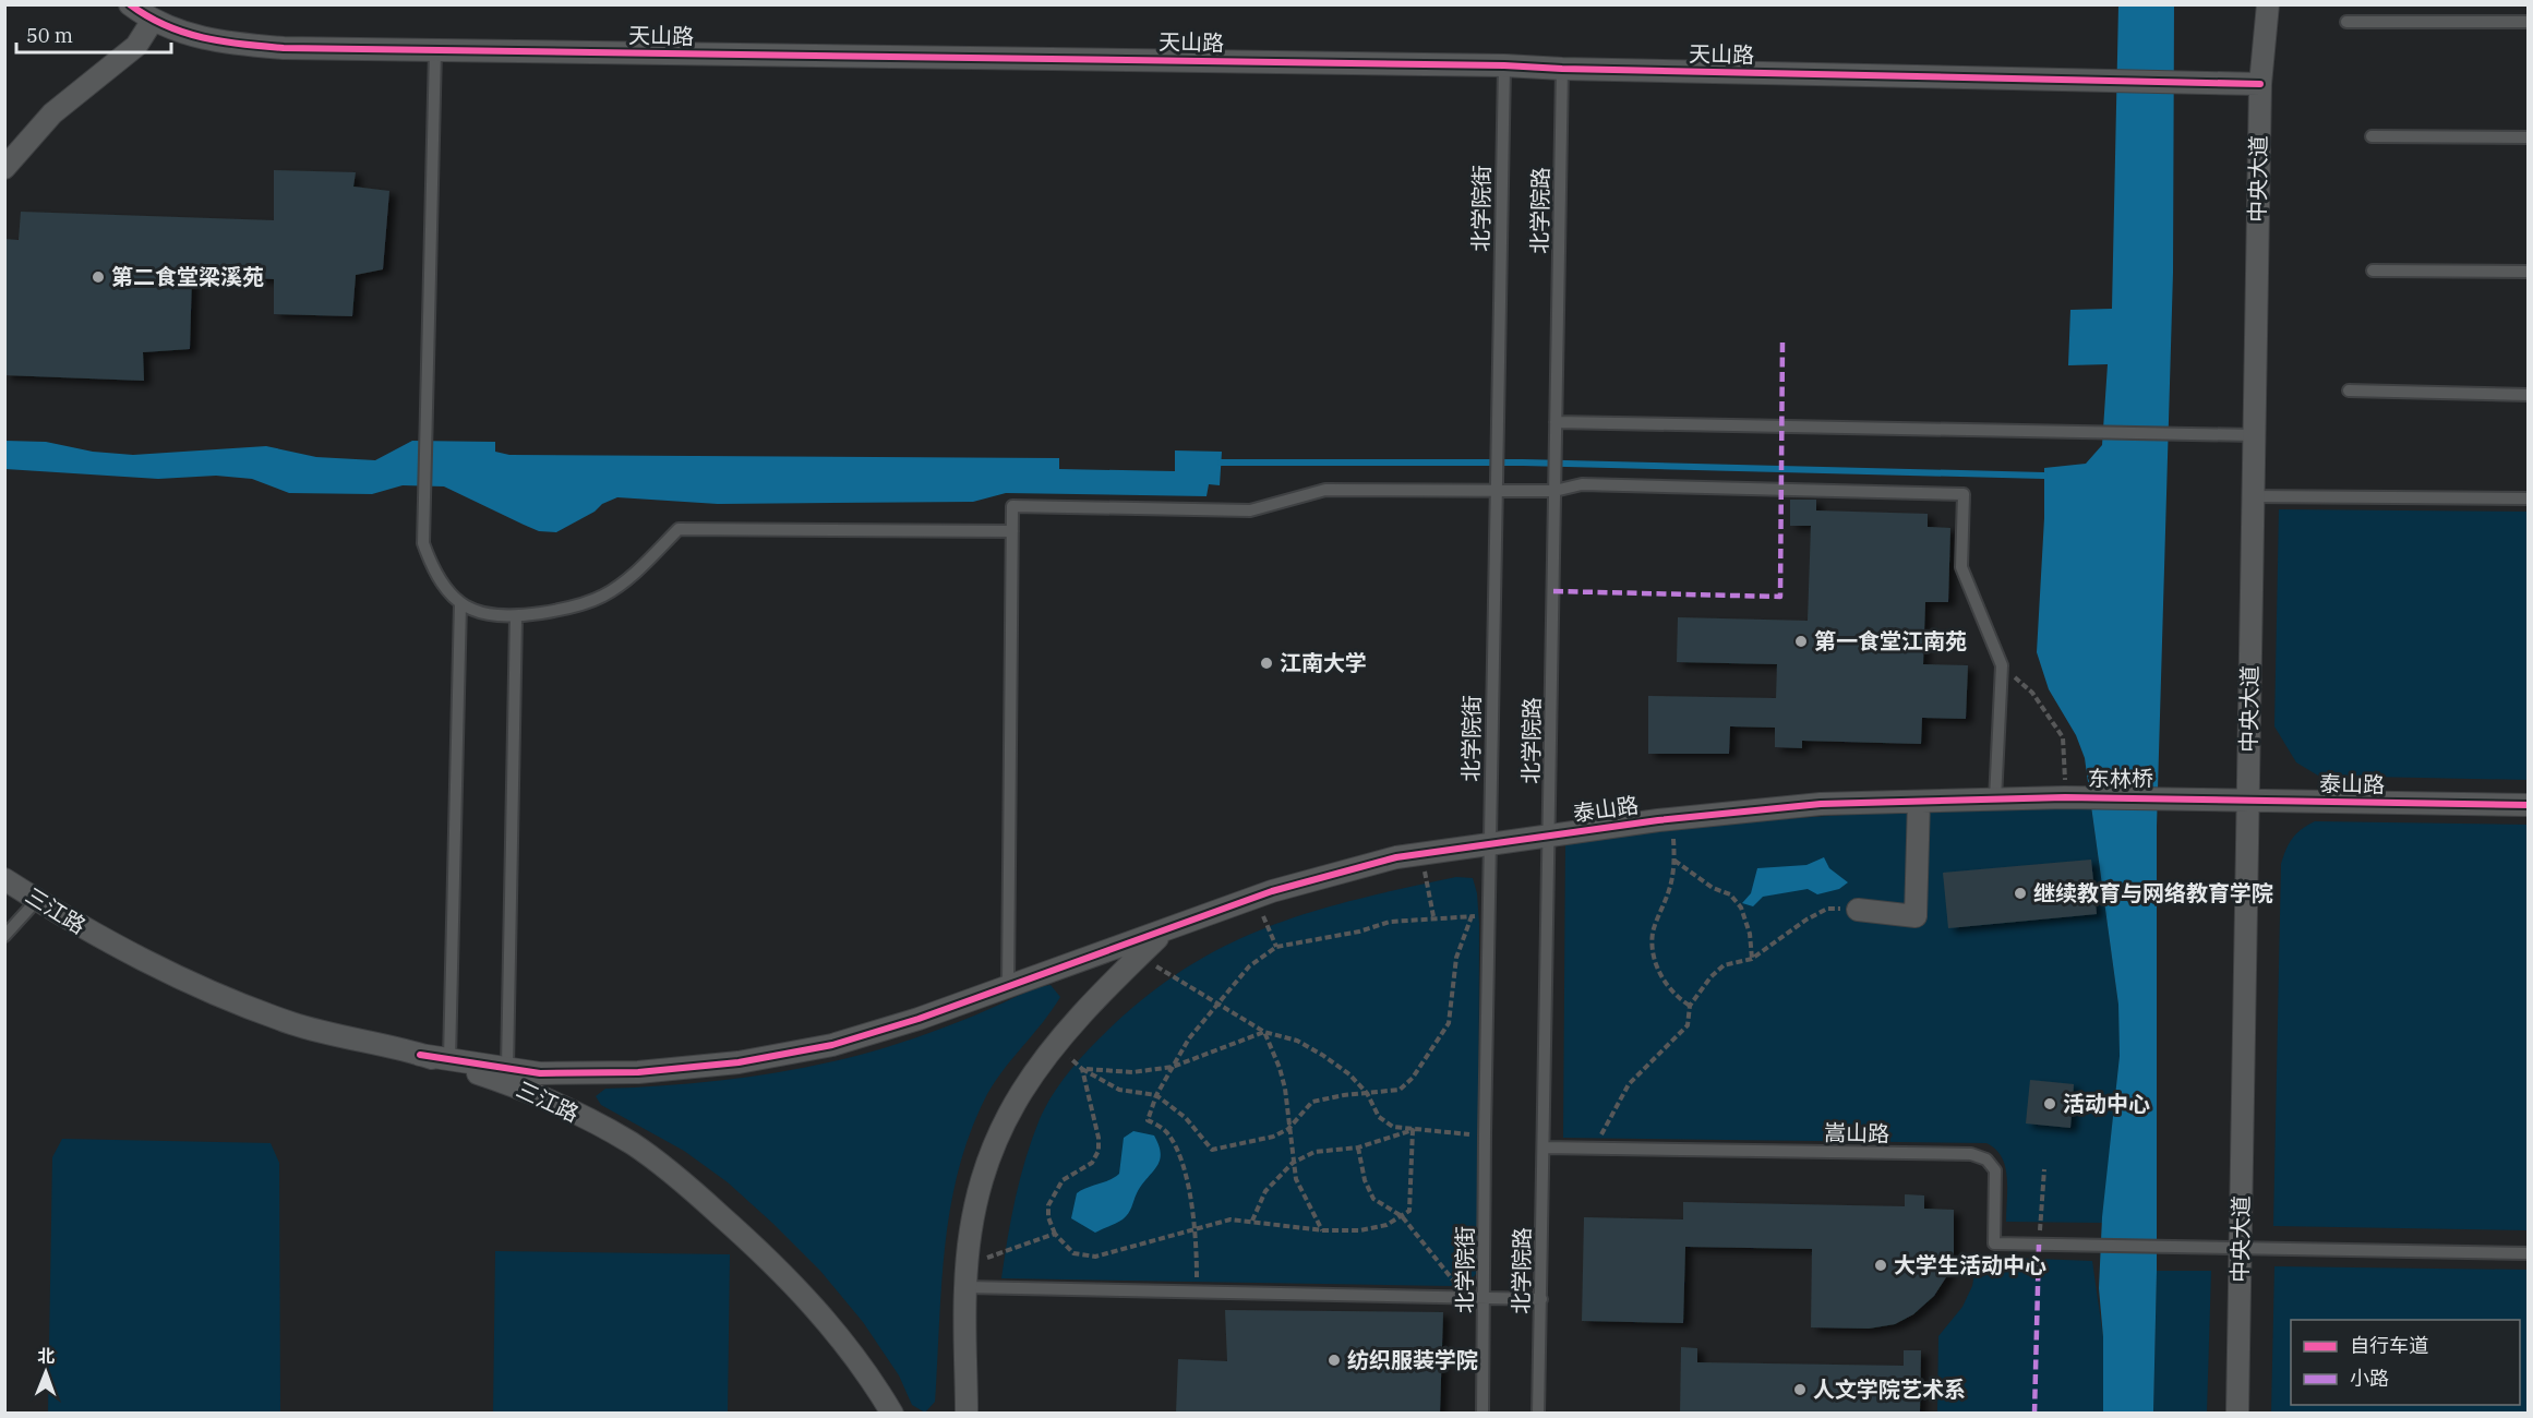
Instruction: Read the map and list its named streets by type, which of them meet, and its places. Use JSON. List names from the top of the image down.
{
  "streets": {
    "street": [
      "天山路",
      "中央大道",
      "东林桥",
      "泰山路",
      "三江路"
    ],
    "lane": ["北学院街", "北学院路", "嵩山路"]
  },
  "crossings": [
    ["天山路", "中央大道"],
    ["天山路", "北学院街"],
    ["天山路", "北学院路"],
    ["中央大道", "泰山路"],
    ["中央大道", "嵩山路"],
    ["北学院街", "泰山路"],
    ["北学院路", "泰山路"],
    ["北学院路", "嵩山路"],
    ["东林桥", "泰山路"],
    ["泰山路", "三江路"]
  ],
  "places": [
    "第二食堂梁溪苑",
    "第一食堂江南苑",
    "江南大学",
    "继续教育与网络教育学院",
    "活动中心",
    "大学生活动中心",
    "纺织服装学院",
    "人文学院艺术系"
  ],
  "legend": ["自行车道", "小路"],
  "scale_bar": "50 m",
  "north": "top"
}
